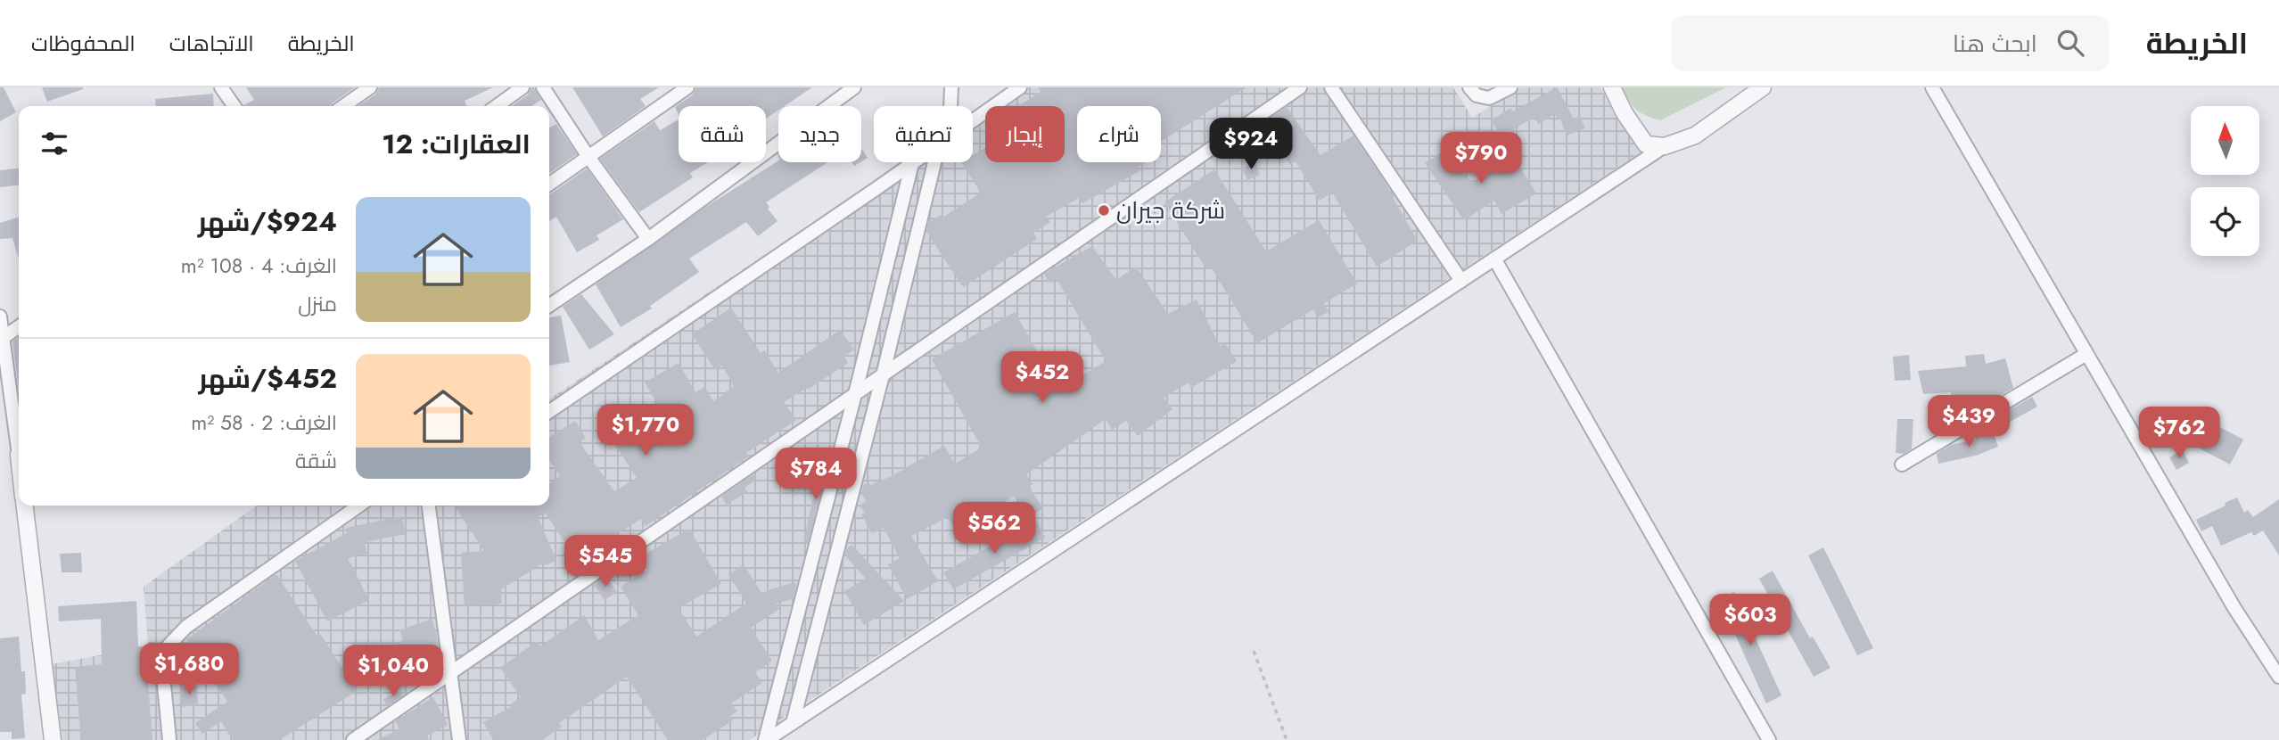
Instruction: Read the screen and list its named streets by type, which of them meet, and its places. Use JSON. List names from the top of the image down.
{
  "places": ["شركة جيران"],
  "north": "top",
  "page": {
    "header": "الخريطة",
    "search": "ابحث هنا",
    "nav": ["الخريطة", "الاتجاهات", "المحفوظات"],
    "chip": [
      "شراء",
      "إيجار",
      "تصفية",
      "جديد",
      "شقة"
    ],
    "heading": "العقارات: 12",
    "price": [
      "$924",
      "$790",
      "$452",
      "$439",
      "$1,770",
      "$762",
      "$784",
      "$562",
      "$545",
      "$603",
      "$1,680",
      "$1,040"
    ],
    "list": [
      {
        "name": "$924/شهر",
        "note": "الغرف: 4 · 108 m² · منزل"
      },
      {
        "name": "$452/شهر",
        "note": "الغرف: 2 · 58 m² · شقة"
      }
    ]
  }
}
